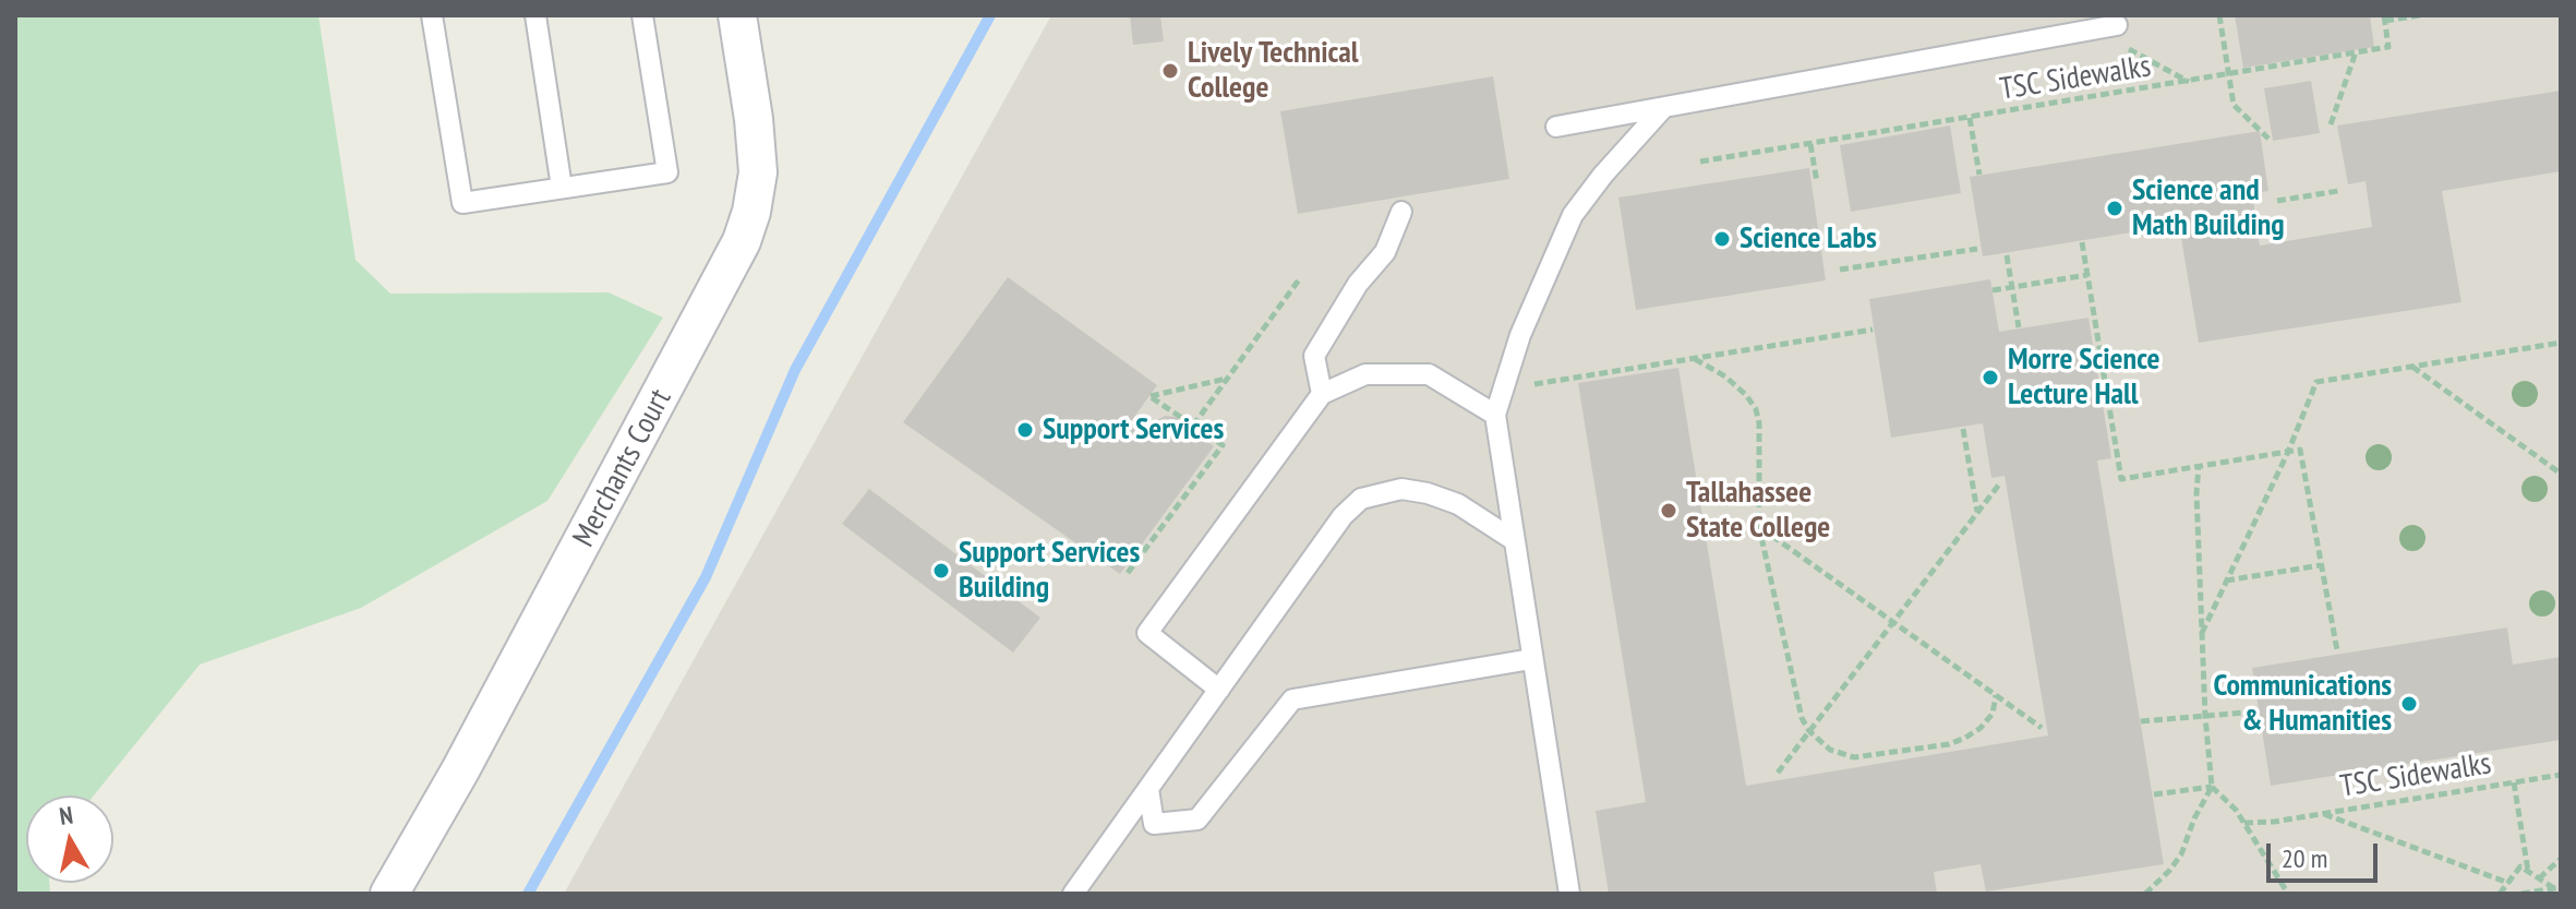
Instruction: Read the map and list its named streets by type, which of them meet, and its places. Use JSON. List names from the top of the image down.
{
  "streets": {
    "street": ["Merchants Court"],
    "path": ["TSC Sidewalks"]
  },
  "places": [
    "Lively Technical College",
    "Science and Math Building",
    "Science Labs",
    "Morre Science Lecture Hall",
    "Support Services",
    "Tallahassee State College",
    "Support Services Building",
    "Communications & Humanities"
  ],
  "scale_bar": "20 m",
  "north": "top"
}
